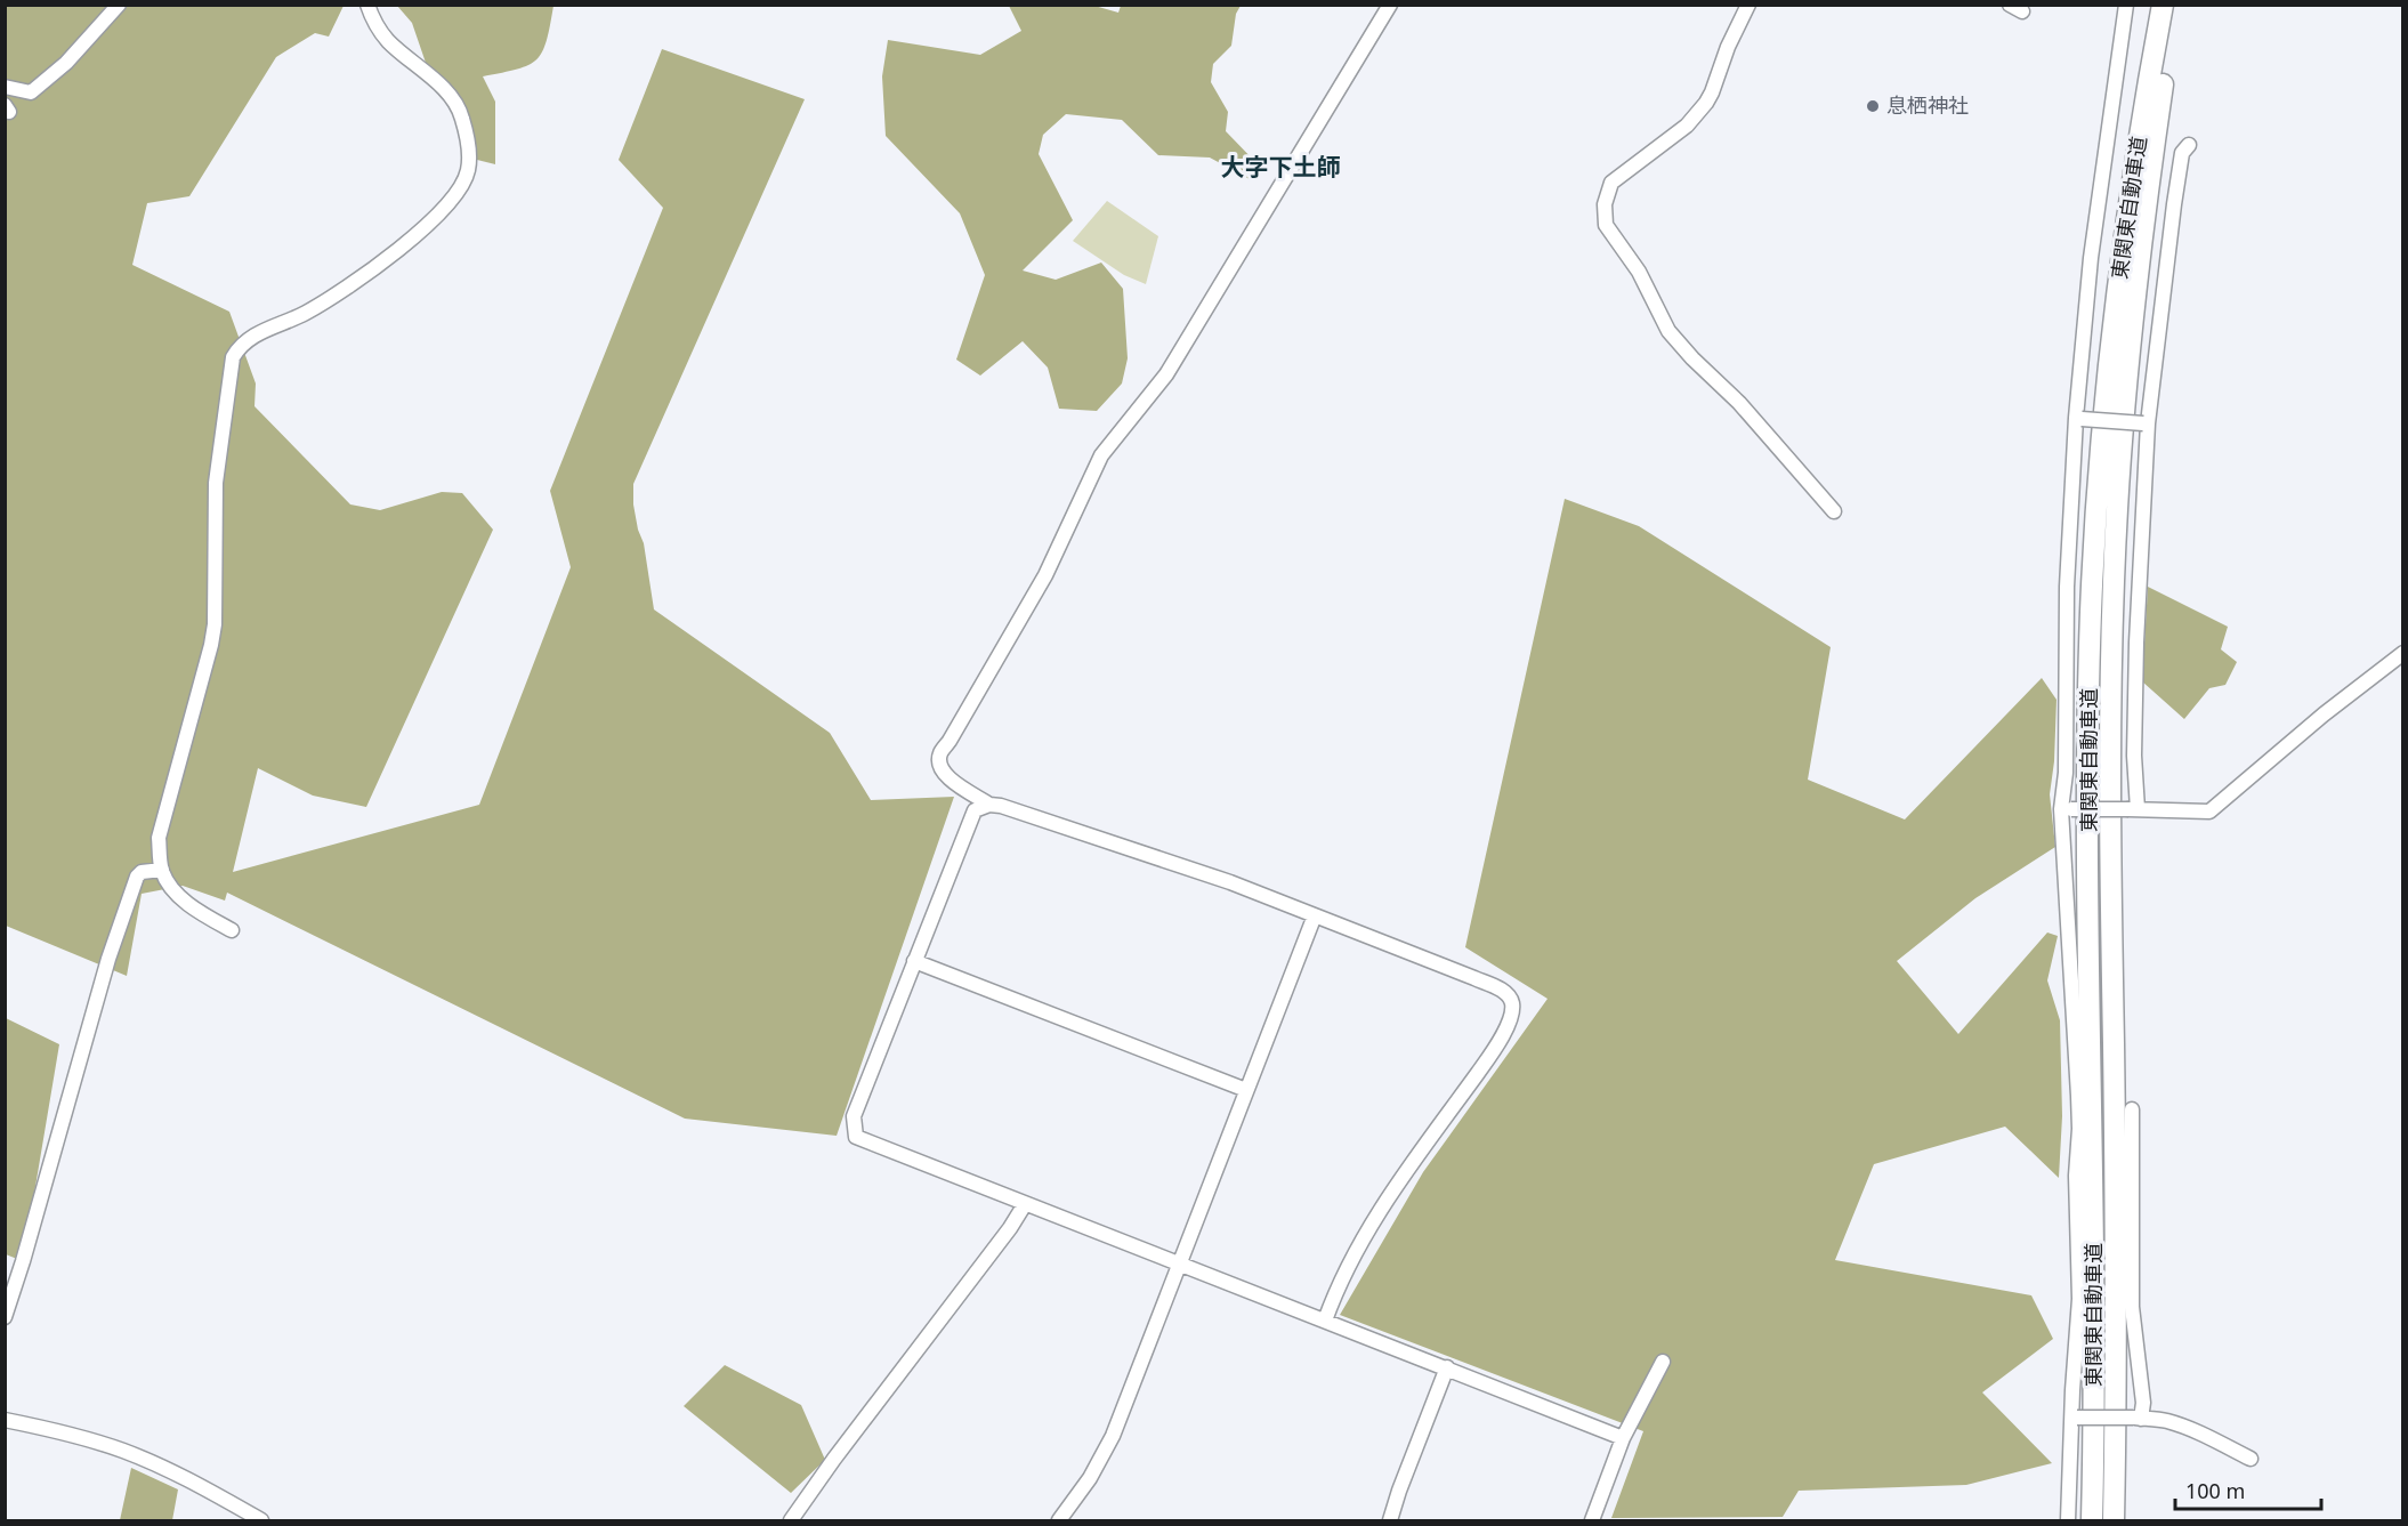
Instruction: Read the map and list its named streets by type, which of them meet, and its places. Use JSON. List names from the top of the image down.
{
  "streets": {
    "highway": ["東関東自動車道"]
  },
  "districts": ["大字下土師"],
  "places": ["息栖神社"],
  "scale_bar": "100 m"
}
